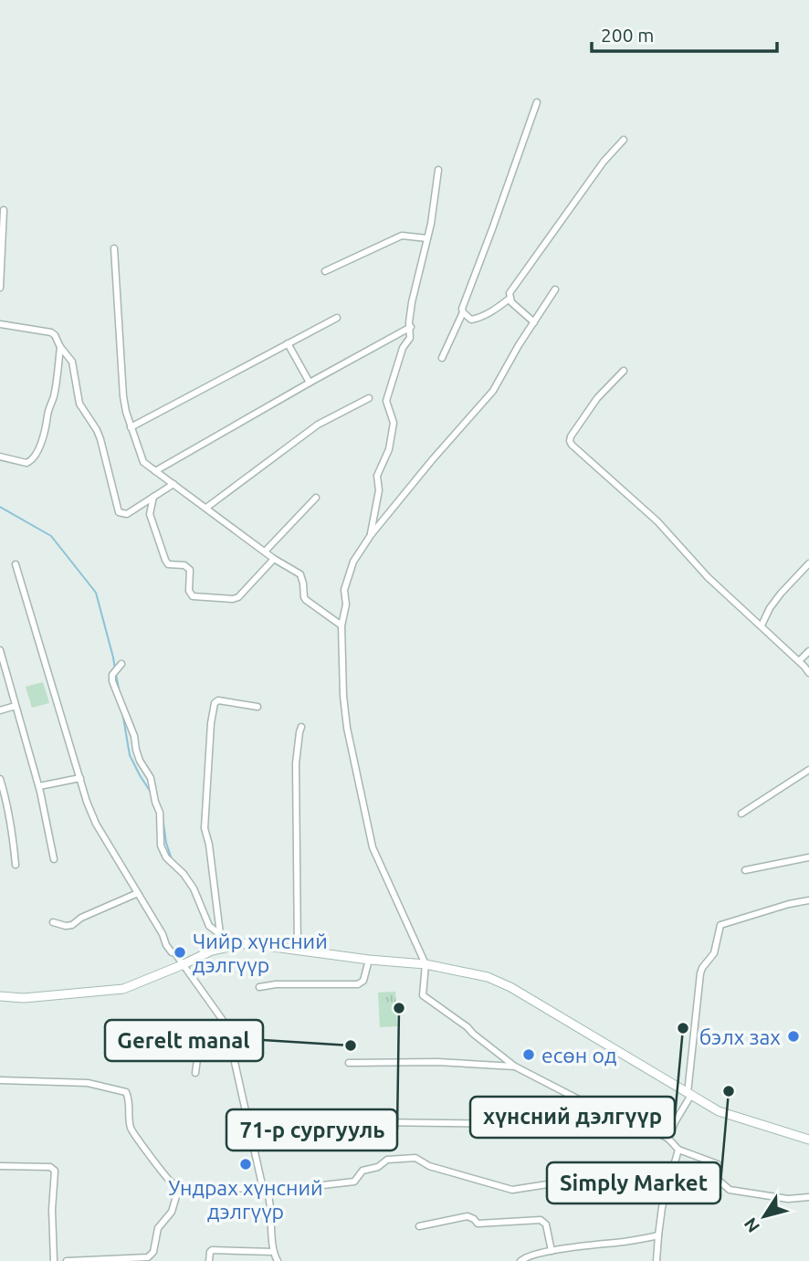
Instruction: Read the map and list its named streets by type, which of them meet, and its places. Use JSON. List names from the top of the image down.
{
  "places": [
    "Чийр хүнсний дэлгүүр",
    "71-р сургууль",
    "хүнсний дэлгүүр",
    "бэлх зах",
    "Gerelt manal",
    "есөн од",
    "Simply Market",
    "Ундрах хүнсний дэлгүүр"
  ],
  "scale_bar": "200 m",
  "north": "bottom left"
}
